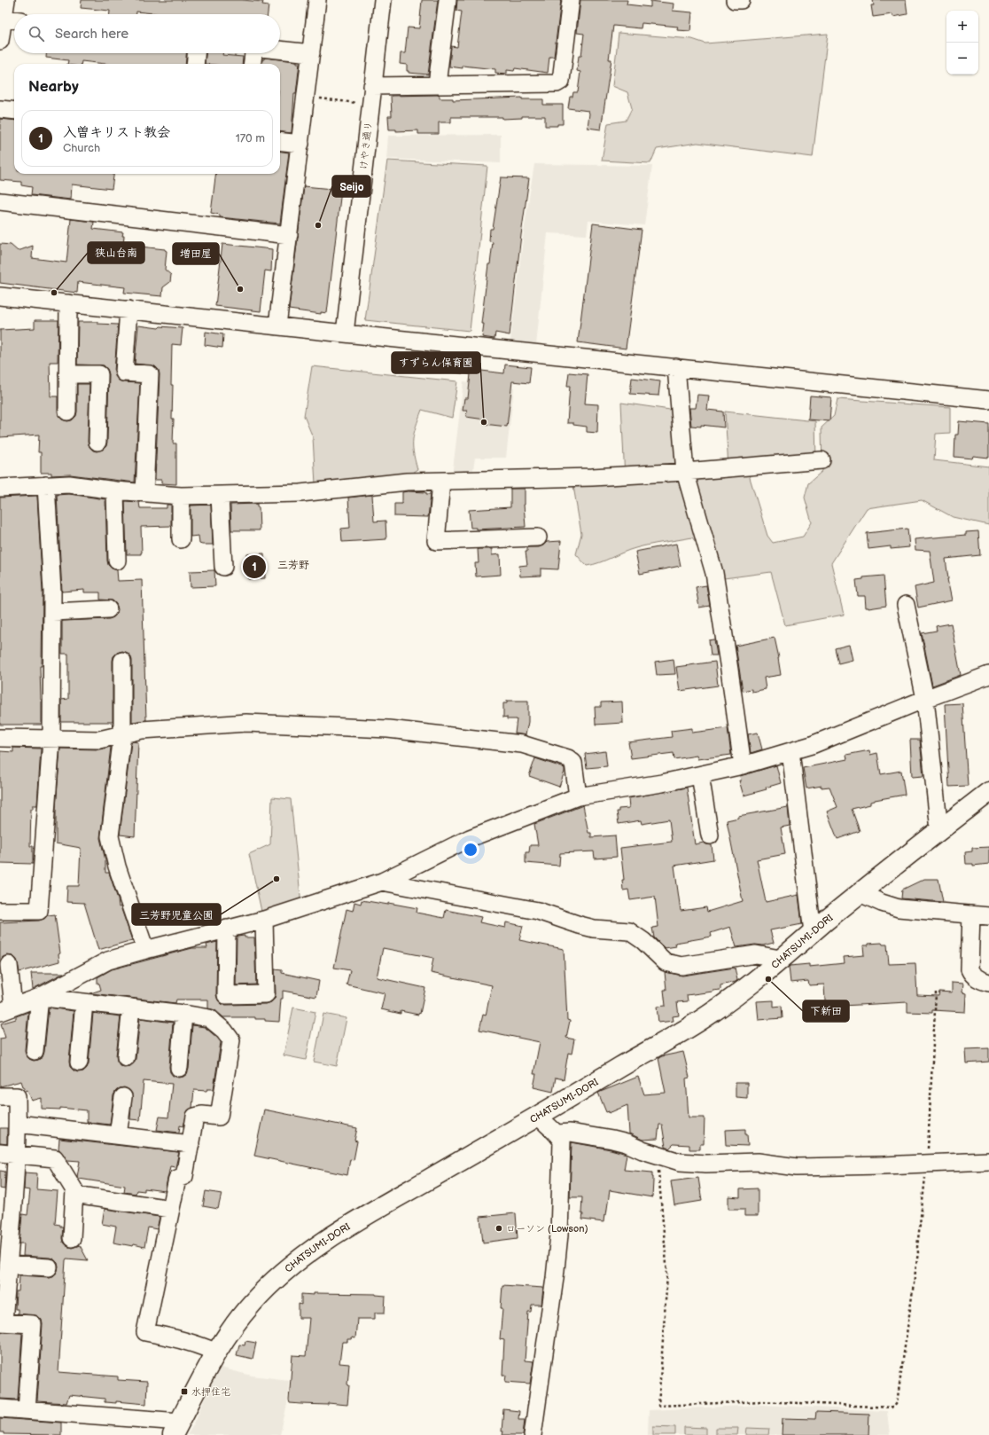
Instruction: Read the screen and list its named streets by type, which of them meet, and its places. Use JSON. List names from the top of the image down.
{
  "streets": {
    "main road": ["CHATSUMI-DORI"],
    "street": ["けやき通り"]
  },
  "districts": ["三芳野"],
  "places": {
    "other": [
      "Seijo",
      "増田屋",
      "狭山台南",
      "すずらん保育園",
      "三芳野児童公園",
      "下新田",
      "ローソン (Lowson)"
    ],
    "transit": ["水押住宅"]
  },
  "page": {
    "map_buttons": ["+", "−"],
    "search": "Search here",
    "heading": "Nearby",
    "list": [
      {
        "mark": "1",
        "name": "入曽キリスト教会",
        "note": "Church",
        "value": "170 m"
      }
    ],
    "pins": "1"
  }
}
